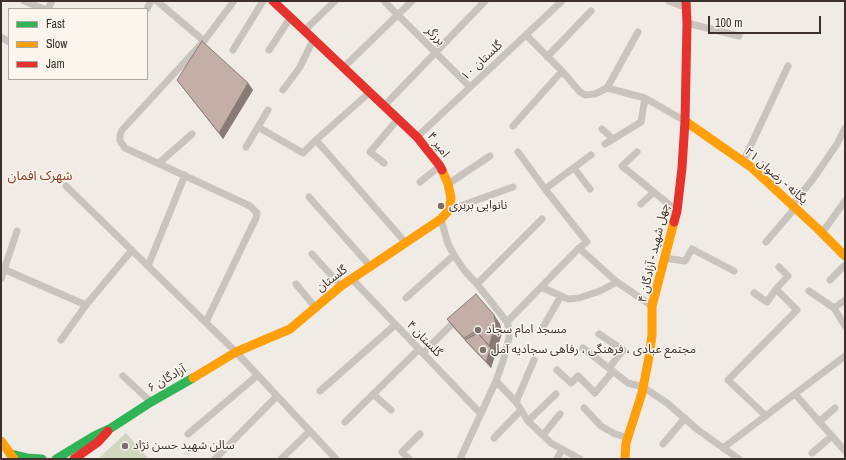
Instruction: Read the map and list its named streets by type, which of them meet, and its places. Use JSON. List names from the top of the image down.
{
  "streets": {
    "street": [
      "برزگر",
      "گلستان ۱۰",
      "امیر ۴",
      "یگانه - رضوان ۲۱",
      "چهل شهید - آزادگان ۴",
      "گلستان",
      "گلستان ۴",
      "آزادگان ۶"
    ]
  },
  "crossings": [
    ["برزگر", "گلستان ۱۰"],
    ["گلستان ۱۰", "امیر ۴"],
    ["یگانه - رضوان ۲۱", "چهل شهید - آزادگان ۴"],
    ["گلستان", "گلستان ۴"],
    ["گلستان", "آزادگان ۶"]
  ],
  "districts": ["شهرک افمان"],
  "places": [
    "نانوایی بربری",
    "مسجد امام سجاد",
    "مجتمع عبادی ، فرهنگی ، رفاهی سجادیه آمل",
    "سالن شهید حسن نژاد"
  ],
  "legend": ["Fast", "Slow", "Jam"],
  "scale_bar": "100 m"
}
